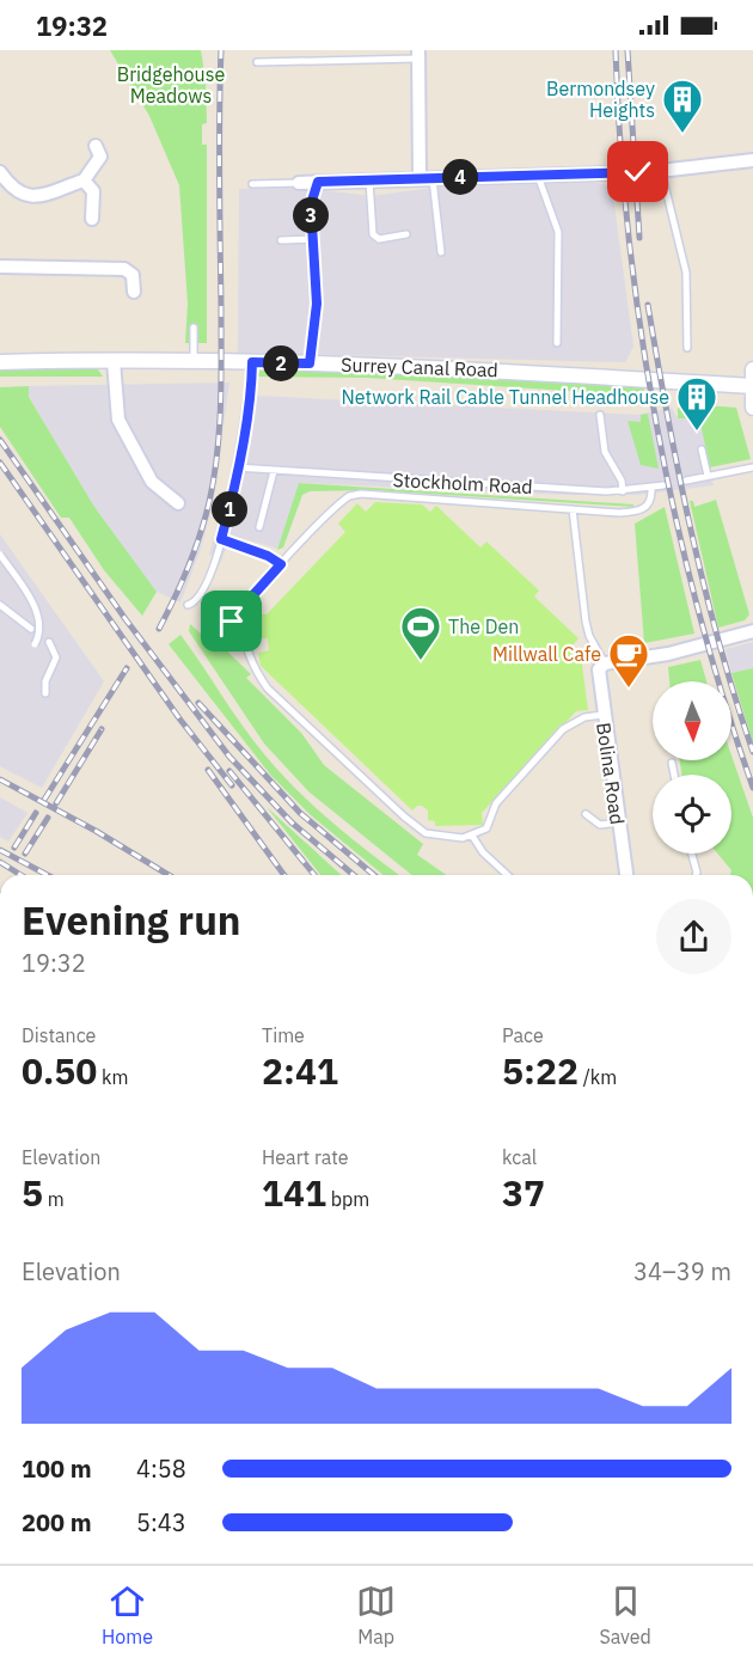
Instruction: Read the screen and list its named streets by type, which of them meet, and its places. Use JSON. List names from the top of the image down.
{
  "streets": {
    "street": ["Surrey Canal Road", "Bolina Road"],
    "lane": ["Stockholm Road"]
  },
  "parks": ["Bridgehouse Meadows"],
  "places": {
    "building": ["Bermondsey Heights", "Network Rail Cable Tunnel Headhouse"],
    "sports": ["The Den"],
    "cafe": ["Millwall Cafe"]
  },
  "north": "bottom",
  "page": {
    "status": "19:32",
    "pins": [
      "4",
      "3",
      "2",
      "1"
    ],
    "heading": ["Evening run", "19:32"],
    "stats": [
      ["Distance", "0.50 km"],
      ["Time", "2:41"],
      ["Pace", "5:22 /km"],
      ["Elevation", "5 m"],
      ["Heart rate", "141 bpm"],
      ["kcal", "37"]
    ],
    "chart": ["Elevation", "34–39 m"],
    "list": [
      {
        "name": "100 m",
        "note": "4:58"
      },
      {
        "name": "200 m",
        "note": "5:43"
      }
    ],
    "tabs": ["Home", "Map", "Saved"]
  }
}
